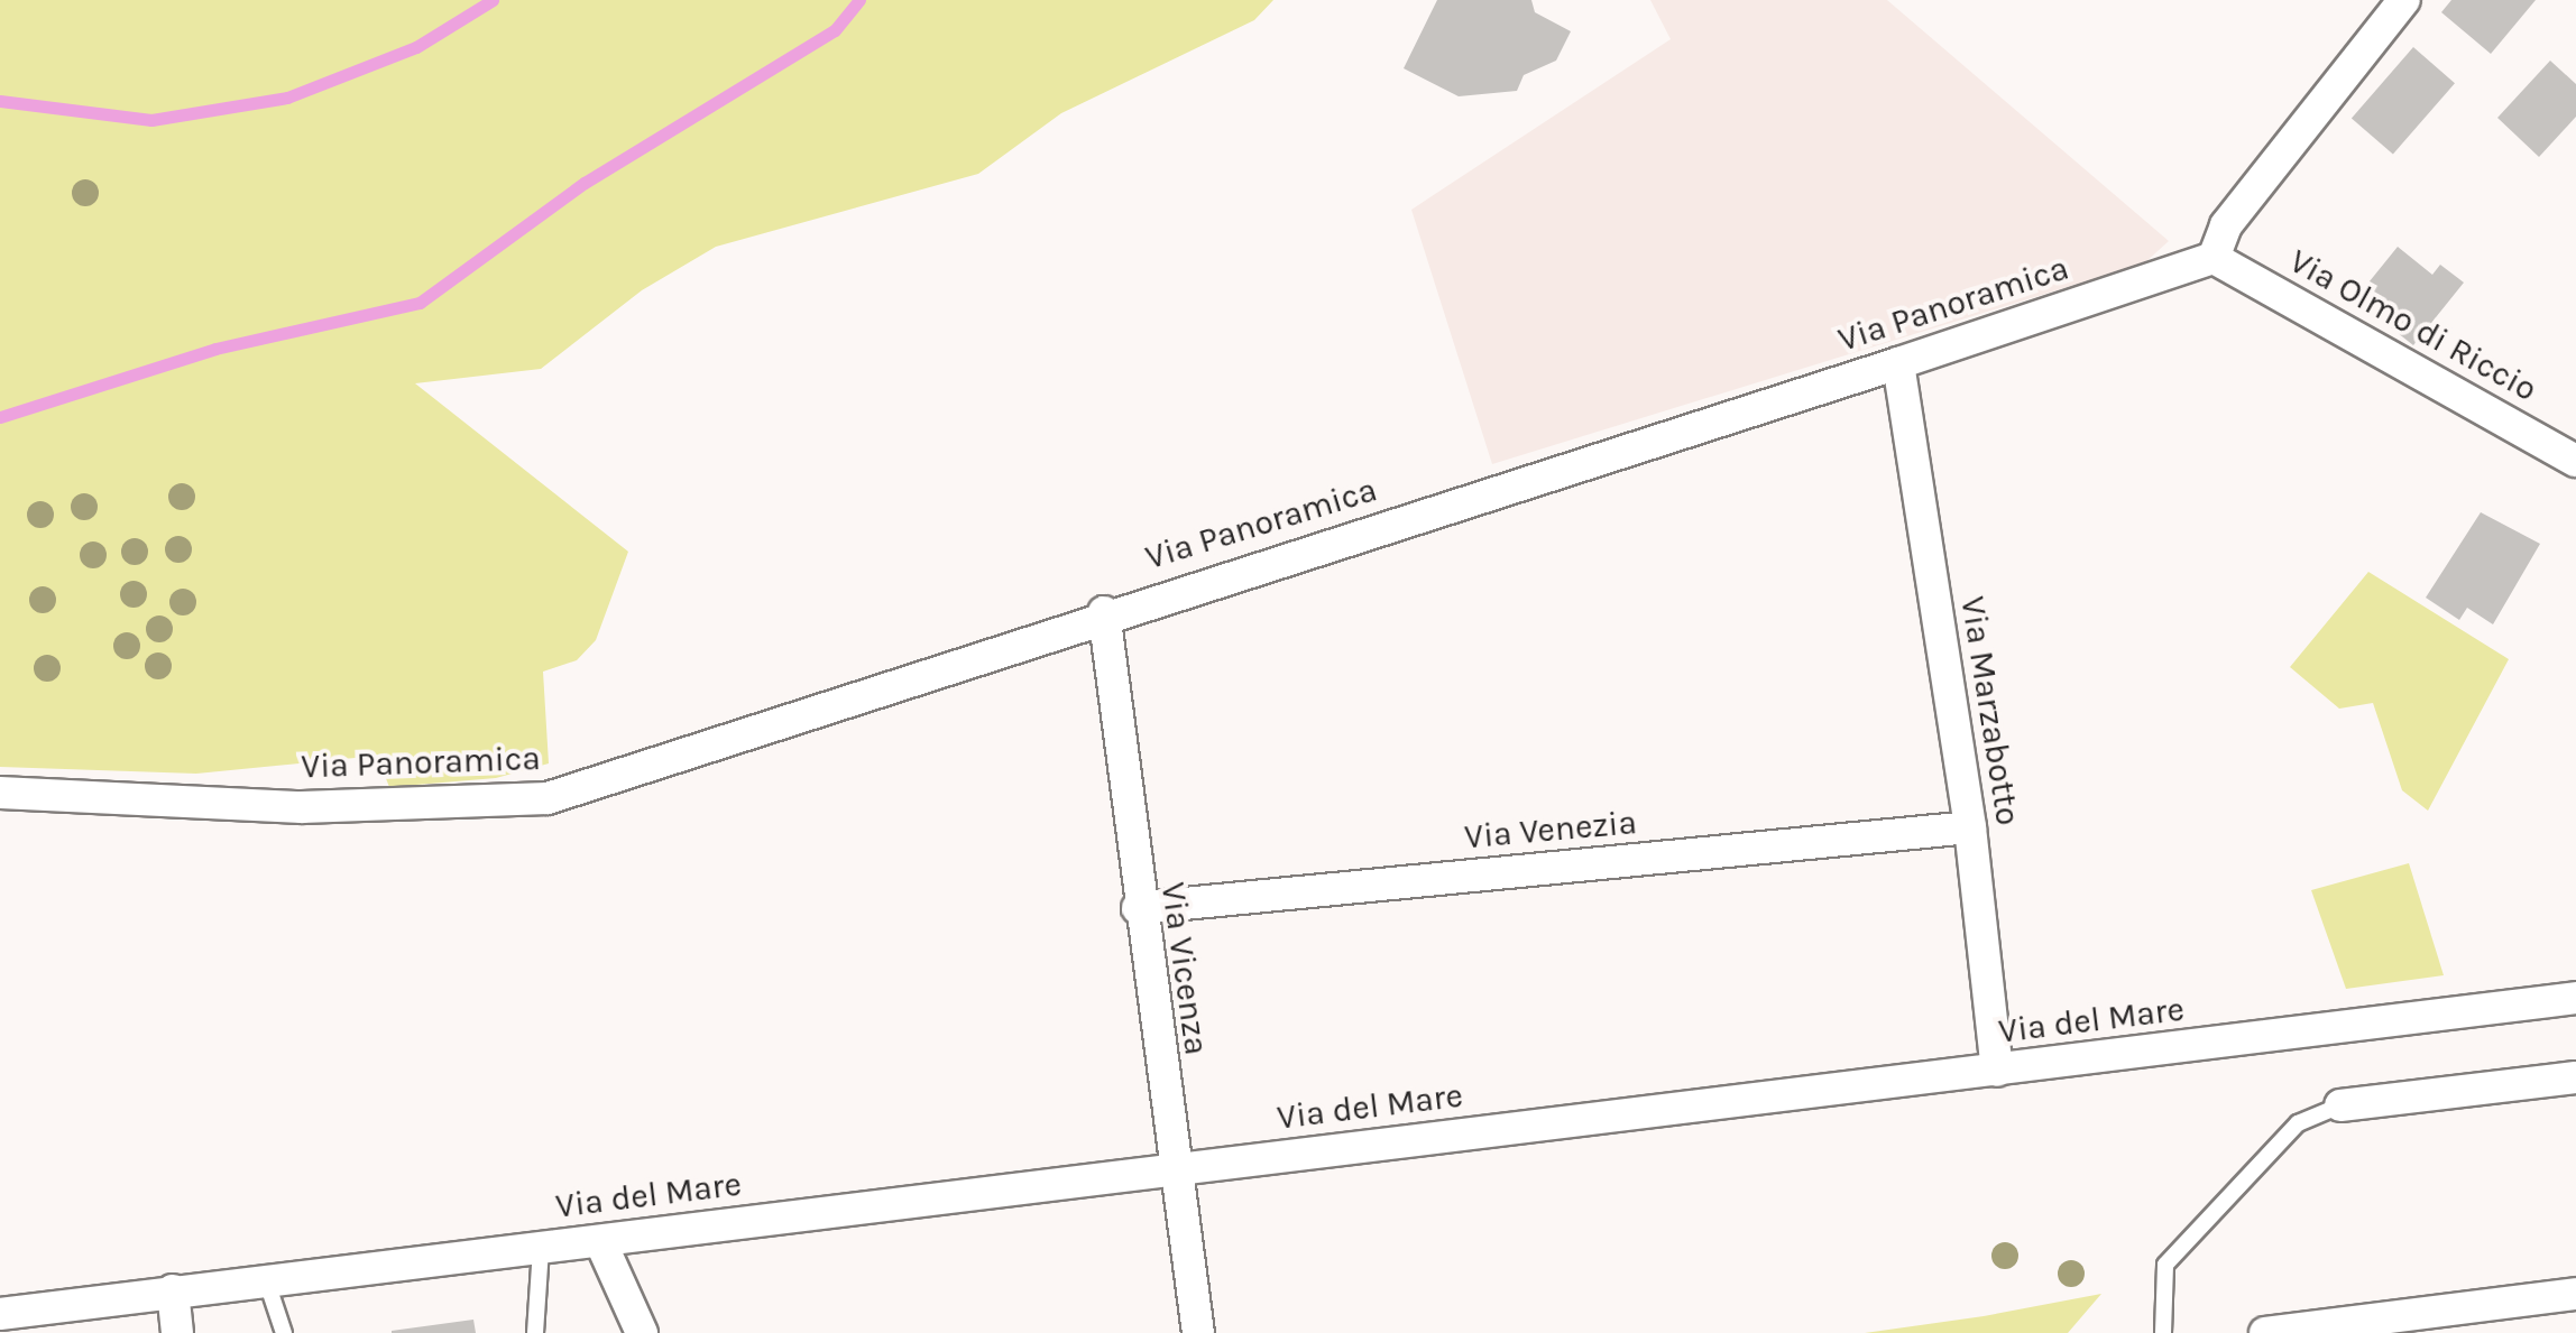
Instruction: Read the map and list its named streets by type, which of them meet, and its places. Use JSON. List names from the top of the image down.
{
  "streets": {
    "street": [
      "Via Panoramica",
      "Via Olmo di Riccio",
      "Via Marzabotto",
      "Via Venezia",
      "Via Vicenza",
      "Via del Mare"
    ]
  },
  "crossings": [
    ["Via Panoramica", "Via Olmo di Riccio"],
    ["Via Panoramica", "Via Marzabotto"],
    ["Via Panoramica", "Via Vicenza"],
    ["Via Marzabotto", "Via Venezia"],
    ["Via Marzabotto", "Via del Mare"],
    ["Via Venezia", "Via Vicenza"],
    ["Via Vicenza", "Via del Mare"]
  ]
}
